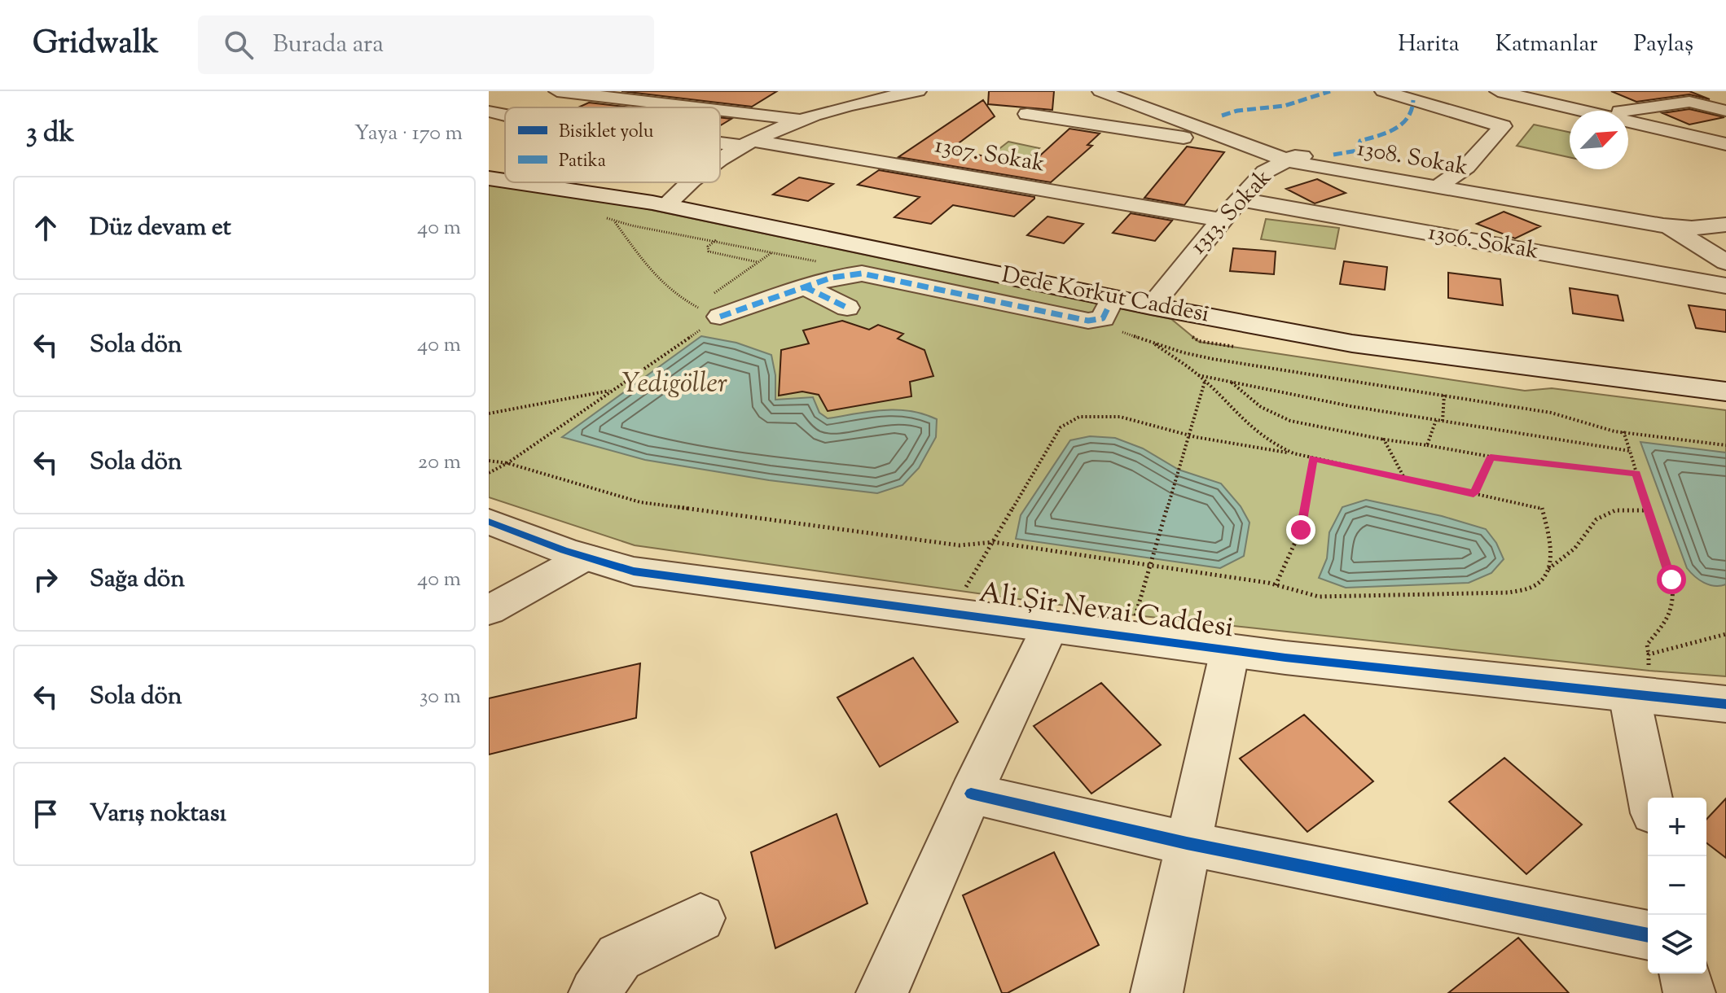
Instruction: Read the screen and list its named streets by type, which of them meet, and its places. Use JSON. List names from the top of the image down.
{
  "streets": {
    "main road": ["Dede Korkut Caddesi", "Ali Şir Nevai Caddesi"],
    "street": [
      "1307. Sokak",
      "1308. Sokak",
      "1313. Sokak",
      "1306. Sokak"
    ]
  },
  "crossings": [
    ["1307. Sokak", "1313. Sokak"],
    ["1308. Sokak", "1313. Sokak"],
    ["1313. Sokak", "1306. Sokak"],
    ["1313. Sokak", "Dede Korkut Caddesi"]
  ],
  "parks": ["Yedigöller"],
  "legend": ["Bisiklet yolu", "Patika"],
  "north": "top right",
  "page": {
    "header": "Gridwalk",
    "search": "Burada ara",
    "nav": ["Harita", "Katmanlar", "Paylaş"],
    "heading": ["3 dk", "Yaya · 170 m"],
    "list": [
      ["Düz devam et", "40 m"],
      ["Sola dön", "40 m"],
      ["Sola dön", "20 m"],
      ["Sağa dön", "40 m"],
      ["Sola dön", "30 m"],
      "Varış noktası"
    ],
    "map_buttons": ["+", "−"]
  }
}
